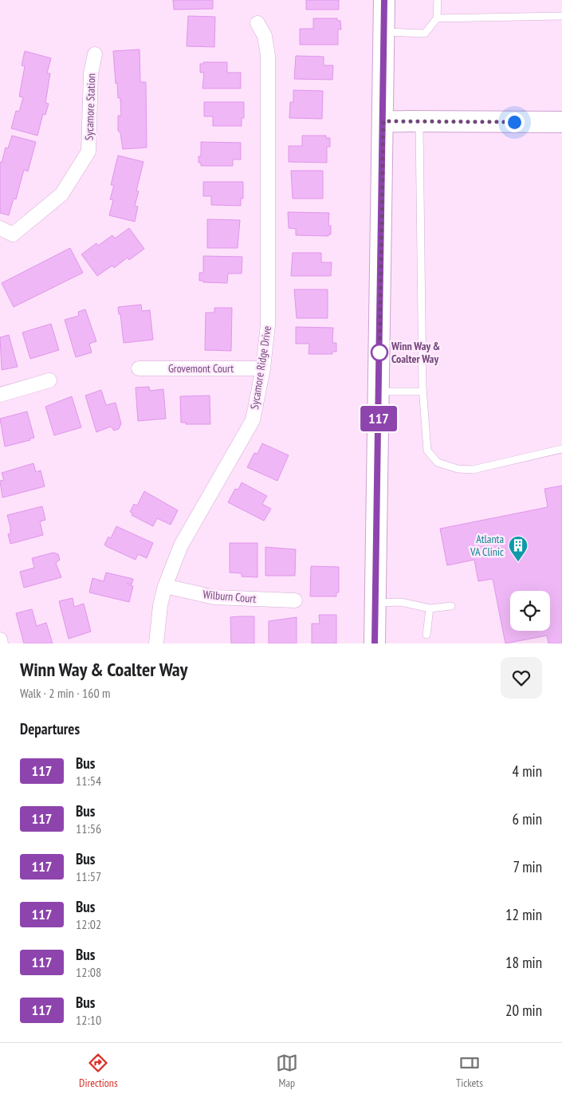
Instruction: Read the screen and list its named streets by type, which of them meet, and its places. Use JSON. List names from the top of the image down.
{
  "streets": {
    "street": [
      "Sycamore Station",
      "Sycamore Ridge Drive",
      "Grovemont Court",
      "Wilburn Court"
    ]
  },
  "crossings": [
    ["Sycamore Ridge Drive", "Grovemont Court"],
    ["Sycamore Ridge Drive", "Wilburn Court"]
  ],
  "places": {
    "other": ["Winn Way & Coalter Way"],
    "building": ["Atlanta VA Clinic"]
  },
  "lines": ["bus line 117"],
  "page": {
    "on_map": "117",
    "heading": [
      ["Winn Way & Coalter Way", "Walk · 2 min · 160 m"],
      "Departures"
    ],
    "list": [
      {
        "mark": "117",
        "name": "Bus",
        "note": "11:54",
        "value": "4 min"
      },
      {
        "mark": "117",
        "name": "Bus",
        "note": "11:56",
        "value": "6 min"
      },
      {
        "mark": "117",
        "name": "Bus",
        "note": "11:57",
        "value": "7 min"
      },
      {
        "mark": "117",
        "name": "Bus",
        "note": "12:02",
        "value": "12 min"
      },
      {
        "mark": "117",
        "name": "Bus",
        "note": "12:08",
        "value": "18 min"
      },
      {
        "mark": "117",
        "name": "Bus",
        "note": "12:10",
        "value": "20 min"
      }
    ],
    "tabs": ["Directions", "Map", "Tickets"]
  }
}
